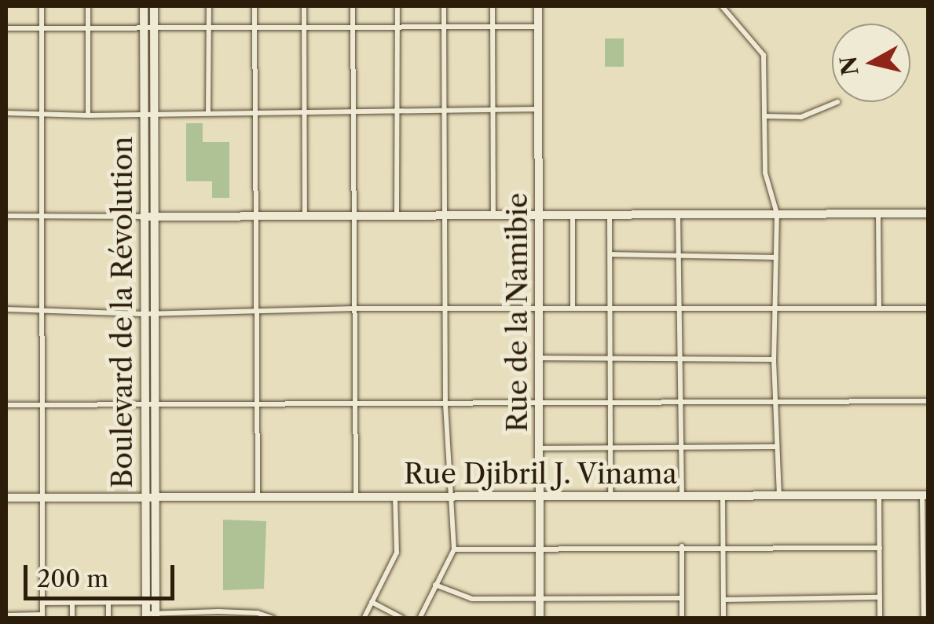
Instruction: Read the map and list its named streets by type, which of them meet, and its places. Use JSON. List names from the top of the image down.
{
  "streets": {
    "street": ["Boulevard de la Révolution", "Rue de la Namibie", "Rue Djibril J. Vinama"]
  },
  "crossings": [
    ["Boulevard de la Révolution", "Rue Djibril J. Vinama"],
    ["Rue de la Namibie", "Rue Djibril J. Vinama"]
  ],
  "scale_bar": "200 m",
  "north": "left"
}
